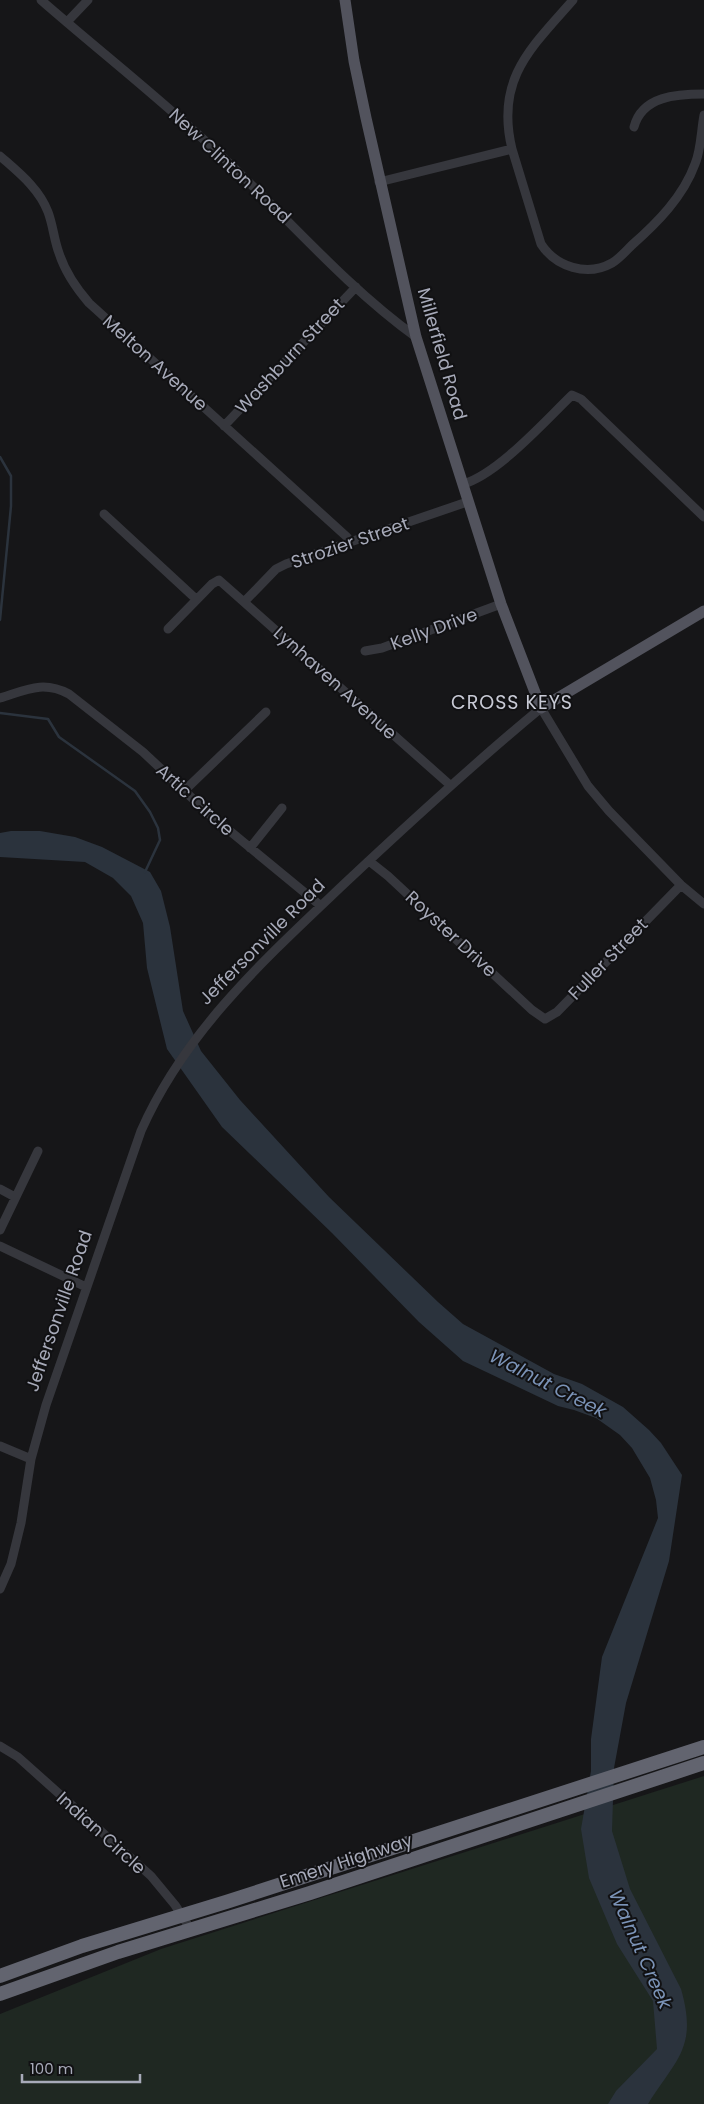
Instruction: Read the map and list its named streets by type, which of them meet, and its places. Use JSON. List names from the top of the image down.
{
  "streets": {
    "highway": ["Emery Highway"],
    "main road": ["Millerfield Road", "Jeffersonville Road"],
    "street": [
      "New Clinton Road",
      "Washburn Street",
      "Melton Avenue",
      "Strozier Street",
      "Kelly Drive",
      "Lynhaven Avenue",
      "Artic Circle",
      "Royster Drive",
      "Fuller Street",
      "Indian Circle"
    ]
  },
  "crossings": [
    ["New Clinton Road", "Millerfield Road"],
    ["New Clinton Road", "Washburn Street"],
    ["Millerfield Road", "Strozier Street"],
    ["Millerfield Road", "Kelly Drive"],
    ["Millerfield Road", "Jeffersonville Road"],
    ["Washburn Street", "Melton Avenue"],
    ["Melton Avenue", "Strozier Street"],
    ["Strozier Street", "Lynhaven Avenue"],
    ["Lynhaven Avenue", "Jeffersonville Road"],
    ["Artic Circle", "Jeffersonville Road"],
    ["Royster Drive", "Jeffersonville Road"],
    ["Royster Drive", "Fuller Street"],
    ["Indian Circle", "Emery Highway"]
  ],
  "districts": ["CROSS KEYS"],
  "water": ["Walnut Creek"],
  "scale_bar": "100 m"
}
